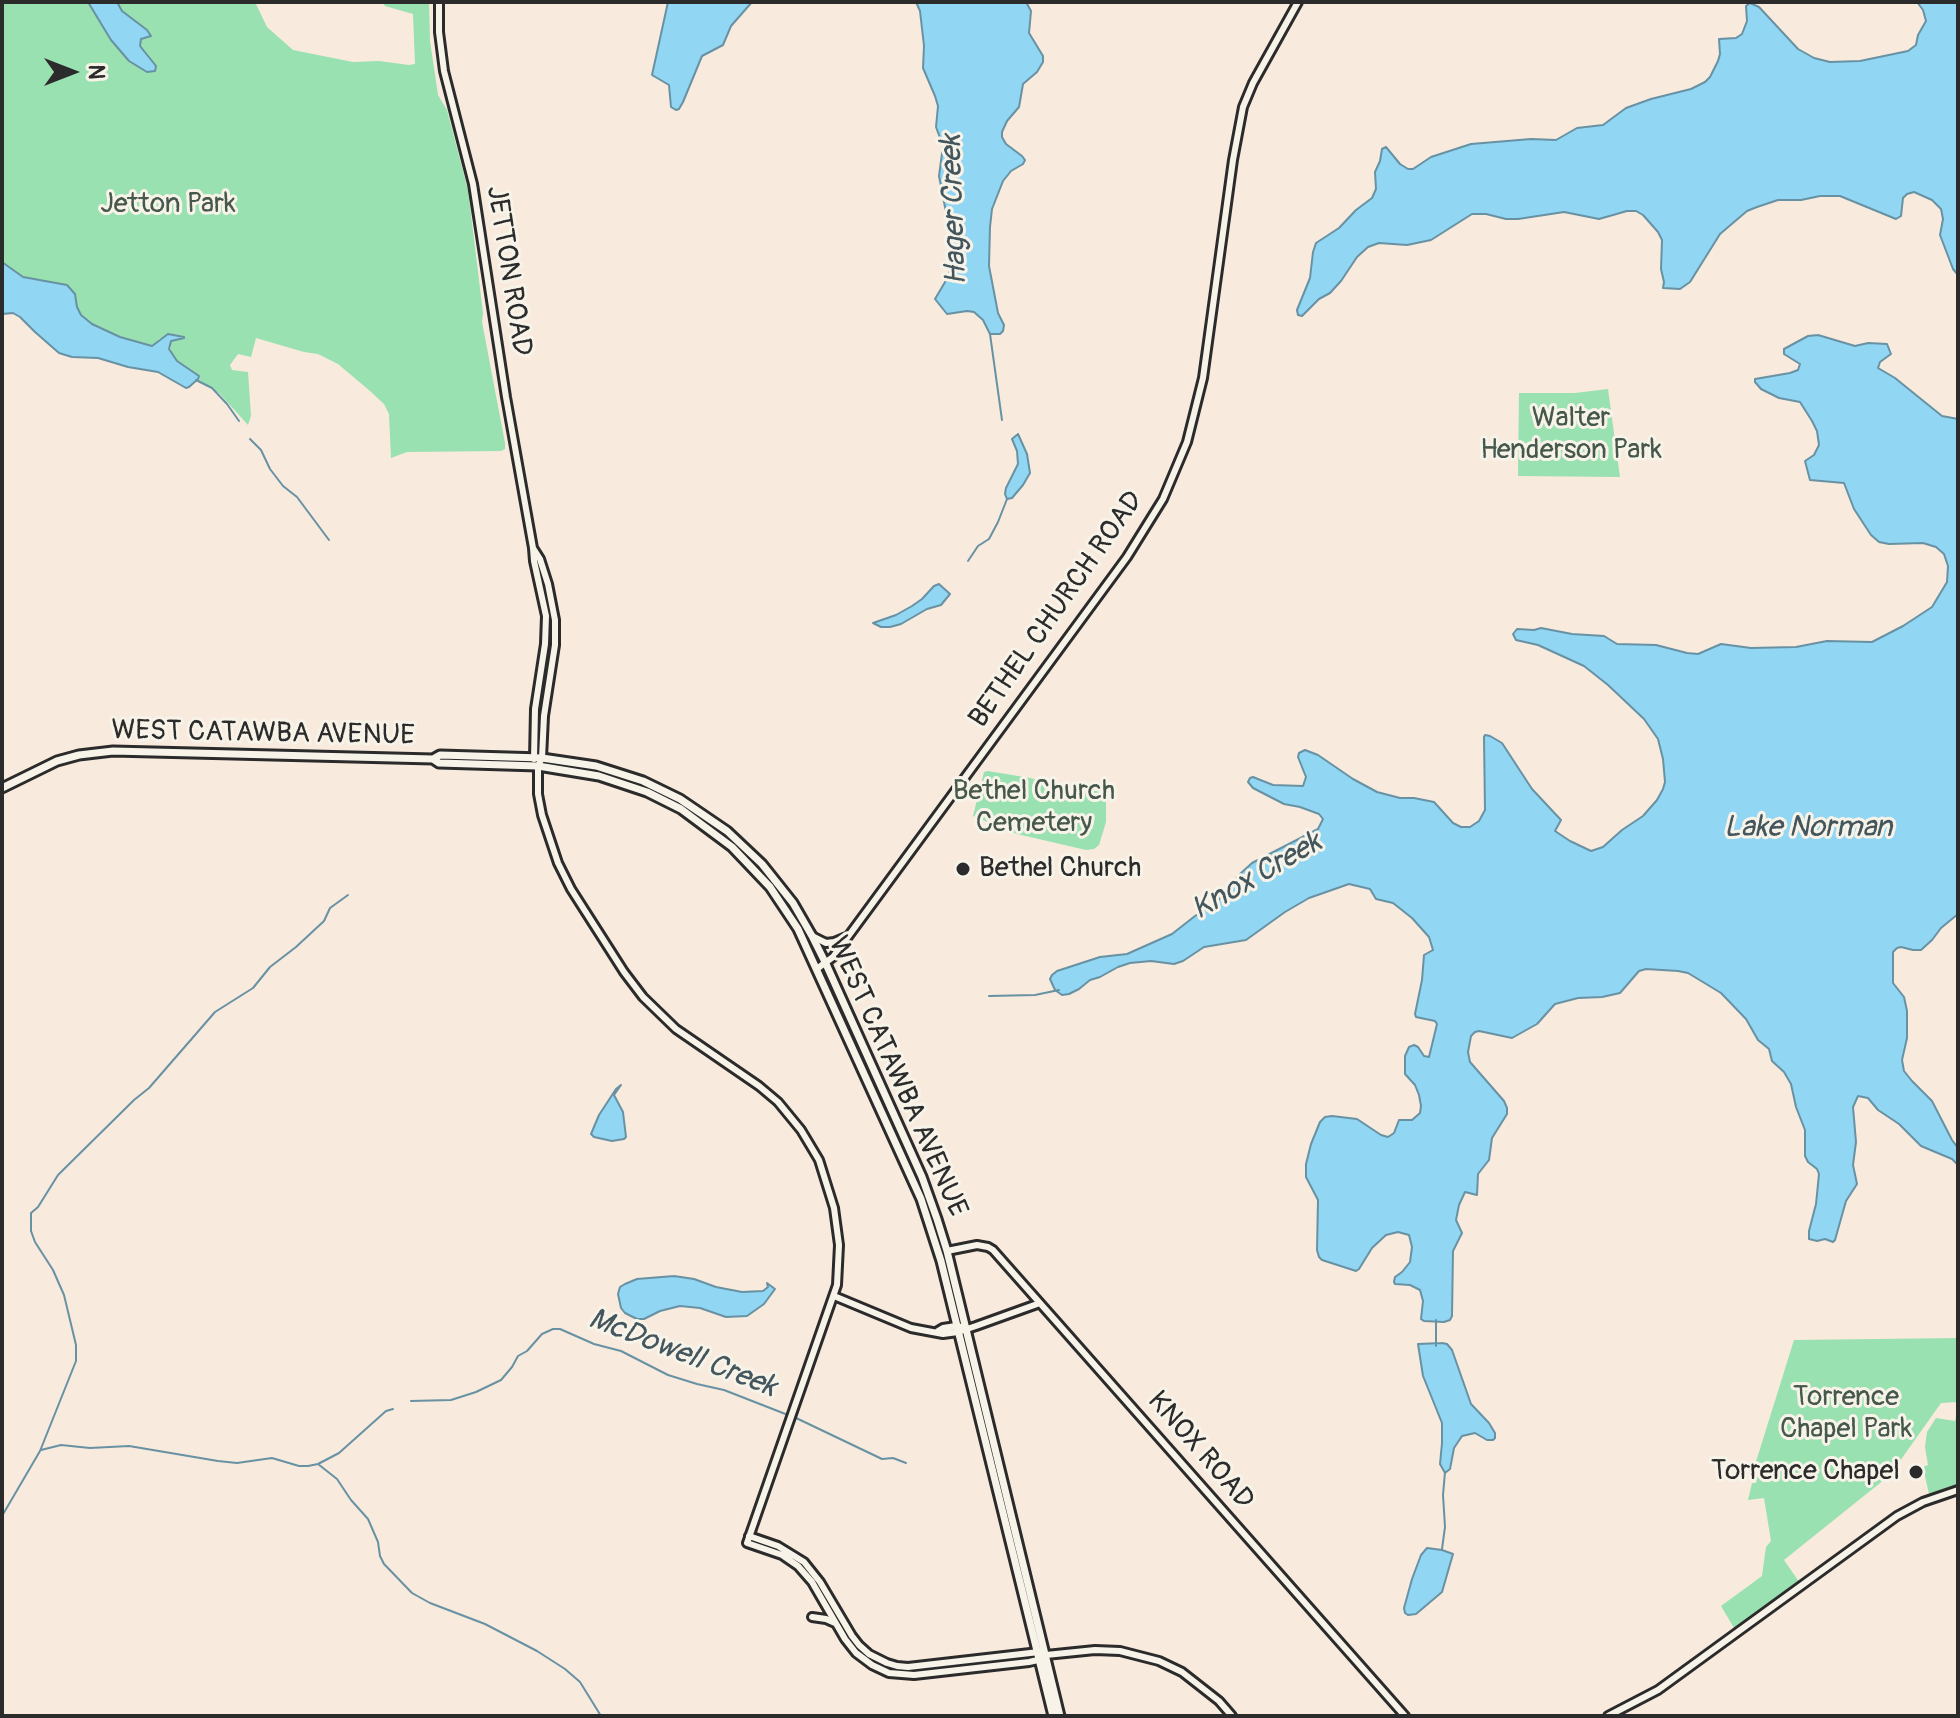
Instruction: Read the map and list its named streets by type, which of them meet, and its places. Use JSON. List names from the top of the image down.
{
  "streets": {
    "main road": ["WEST CATAWBA AVENUE"],
    "street": ["JETTON ROAD", "BETHEL CHURCH ROAD", "KNOX ROAD"]
  },
  "crossings": [
    ["JETTON ROAD", "WEST CATAWBA AVENUE"],
    ["BETHEL CHURCH ROAD", "WEST CATAWBA AVENUE"],
    ["WEST CATAWBA AVENUE", "KNOX ROAD"]
  ],
  "water": [
    "Hager Creek",
    "Lake Norman",
    "Knox Creek",
    "McDowell Creek"
  ],
  "parks": [
    "Jetton Park",
    "Walter Henderson Park",
    "Bethel Church Cemetery",
    "Torrence Chapel Park"
  ],
  "places": ["Bethel Church", "Torrence Chapel"],
  "north": "right"
}
